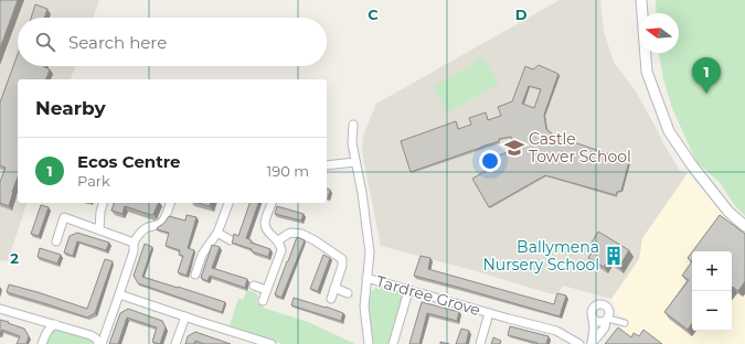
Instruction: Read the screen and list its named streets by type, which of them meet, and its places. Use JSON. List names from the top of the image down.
{
  "streets": {
    "street": ["Tardree Grove"]
  },
  "places": {
    "school or university": ["Castle Tower School"],
    "building": ["Ballymena Nursery School"]
  },
  "north": "left",
  "page": {
    "search": "Search here",
    "pins": "1",
    "heading": "Nearby",
    "list": [
      {
        "mark": "1",
        "name": "Ecos Centre",
        "note": "Park",
        "value": "190 m"
      }
    ],
    "map_buttons": ["+", "−"]
  },
  "grid": {
    "columns": ["C", "D"],
    "rows": ["2"]
  }
}
